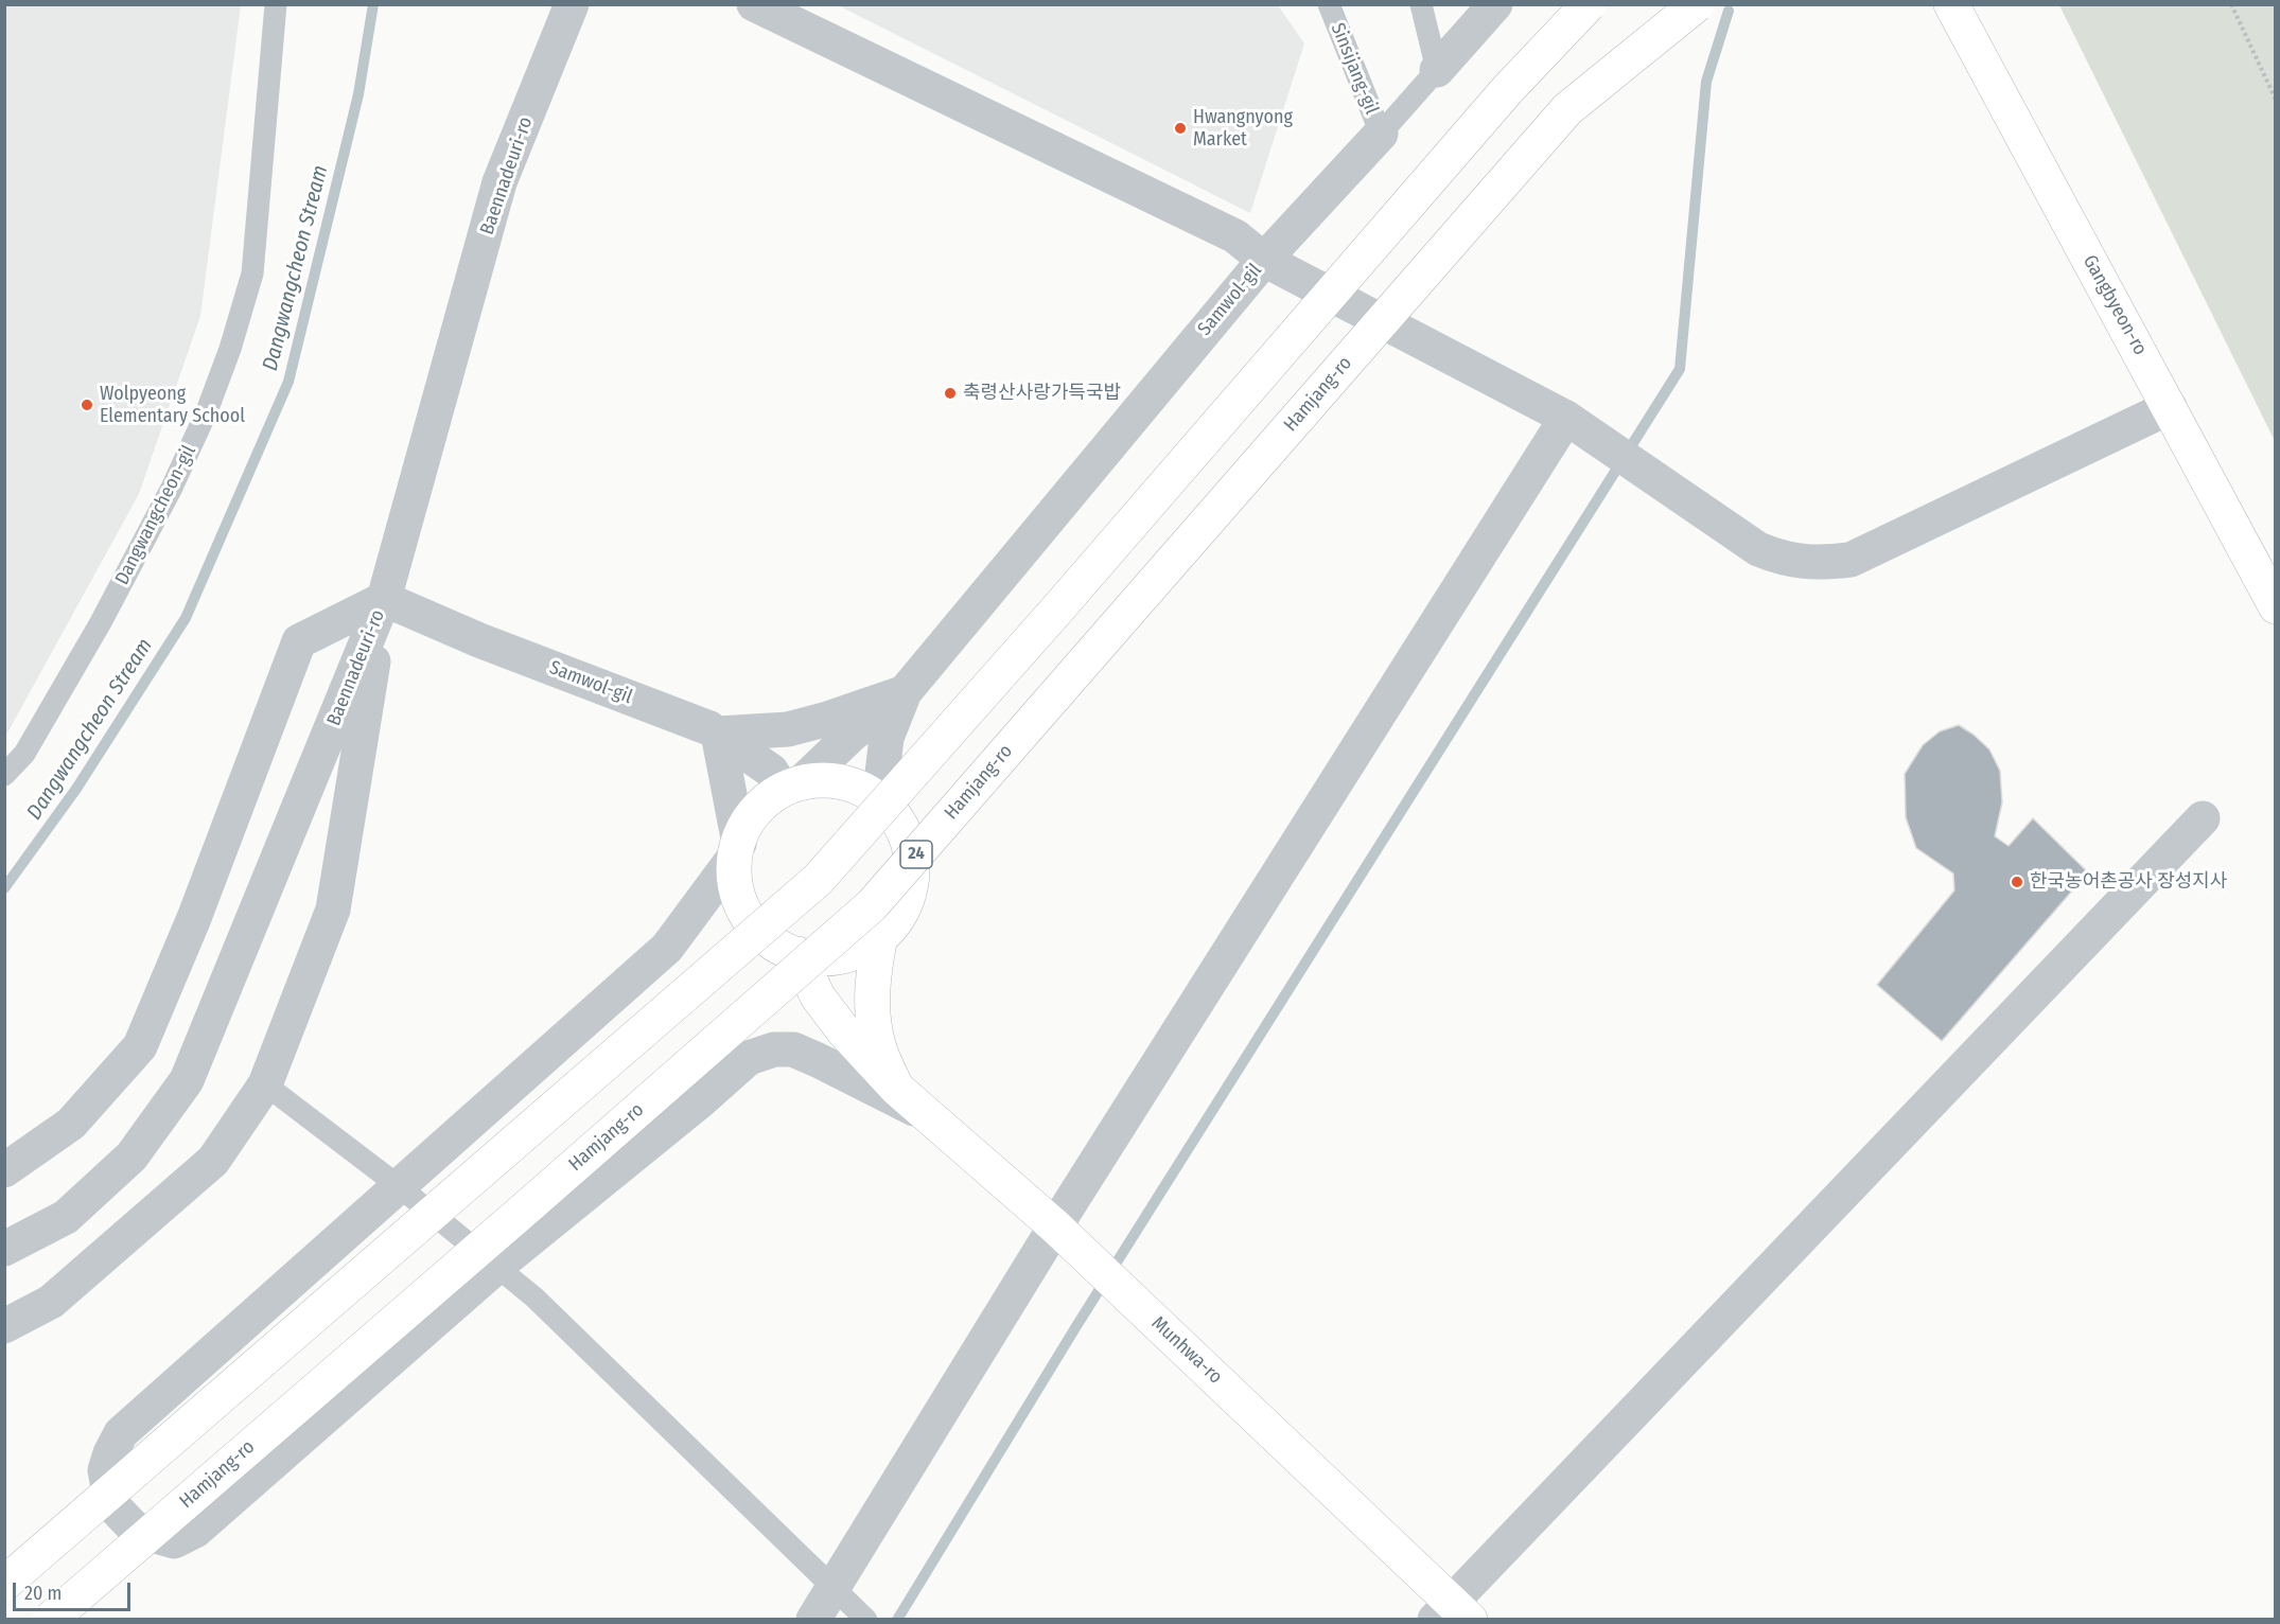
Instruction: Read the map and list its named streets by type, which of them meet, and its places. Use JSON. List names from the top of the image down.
{
  "streets": {
    "main road": [
      "Gangbyeon-ro",
      "Hamjang-ro",
      "24",
      "Munhwa-ro"
    ],
    "street": ["Baennadeuri-ro", "Samwol-gil"],
    "lane": ["Sinsijang-gil", "Dangwangcheon-gil"]
  },
  "crossings": [
    ["Baennadeuri-ro", "Samwol-gil"],
    ["Samwol-gil", "Munhwa-ro"]
  ],
  "water": ["Dangwangcheon Stream"],
  "places": [
    "Hwangnyong Market",
    "축령산사랑가득국밥",
    "Wolpyeong Elementary School",
    "한국농어촌공사 장성지사"
  ],
  "scale_bar": "20 m"
}
